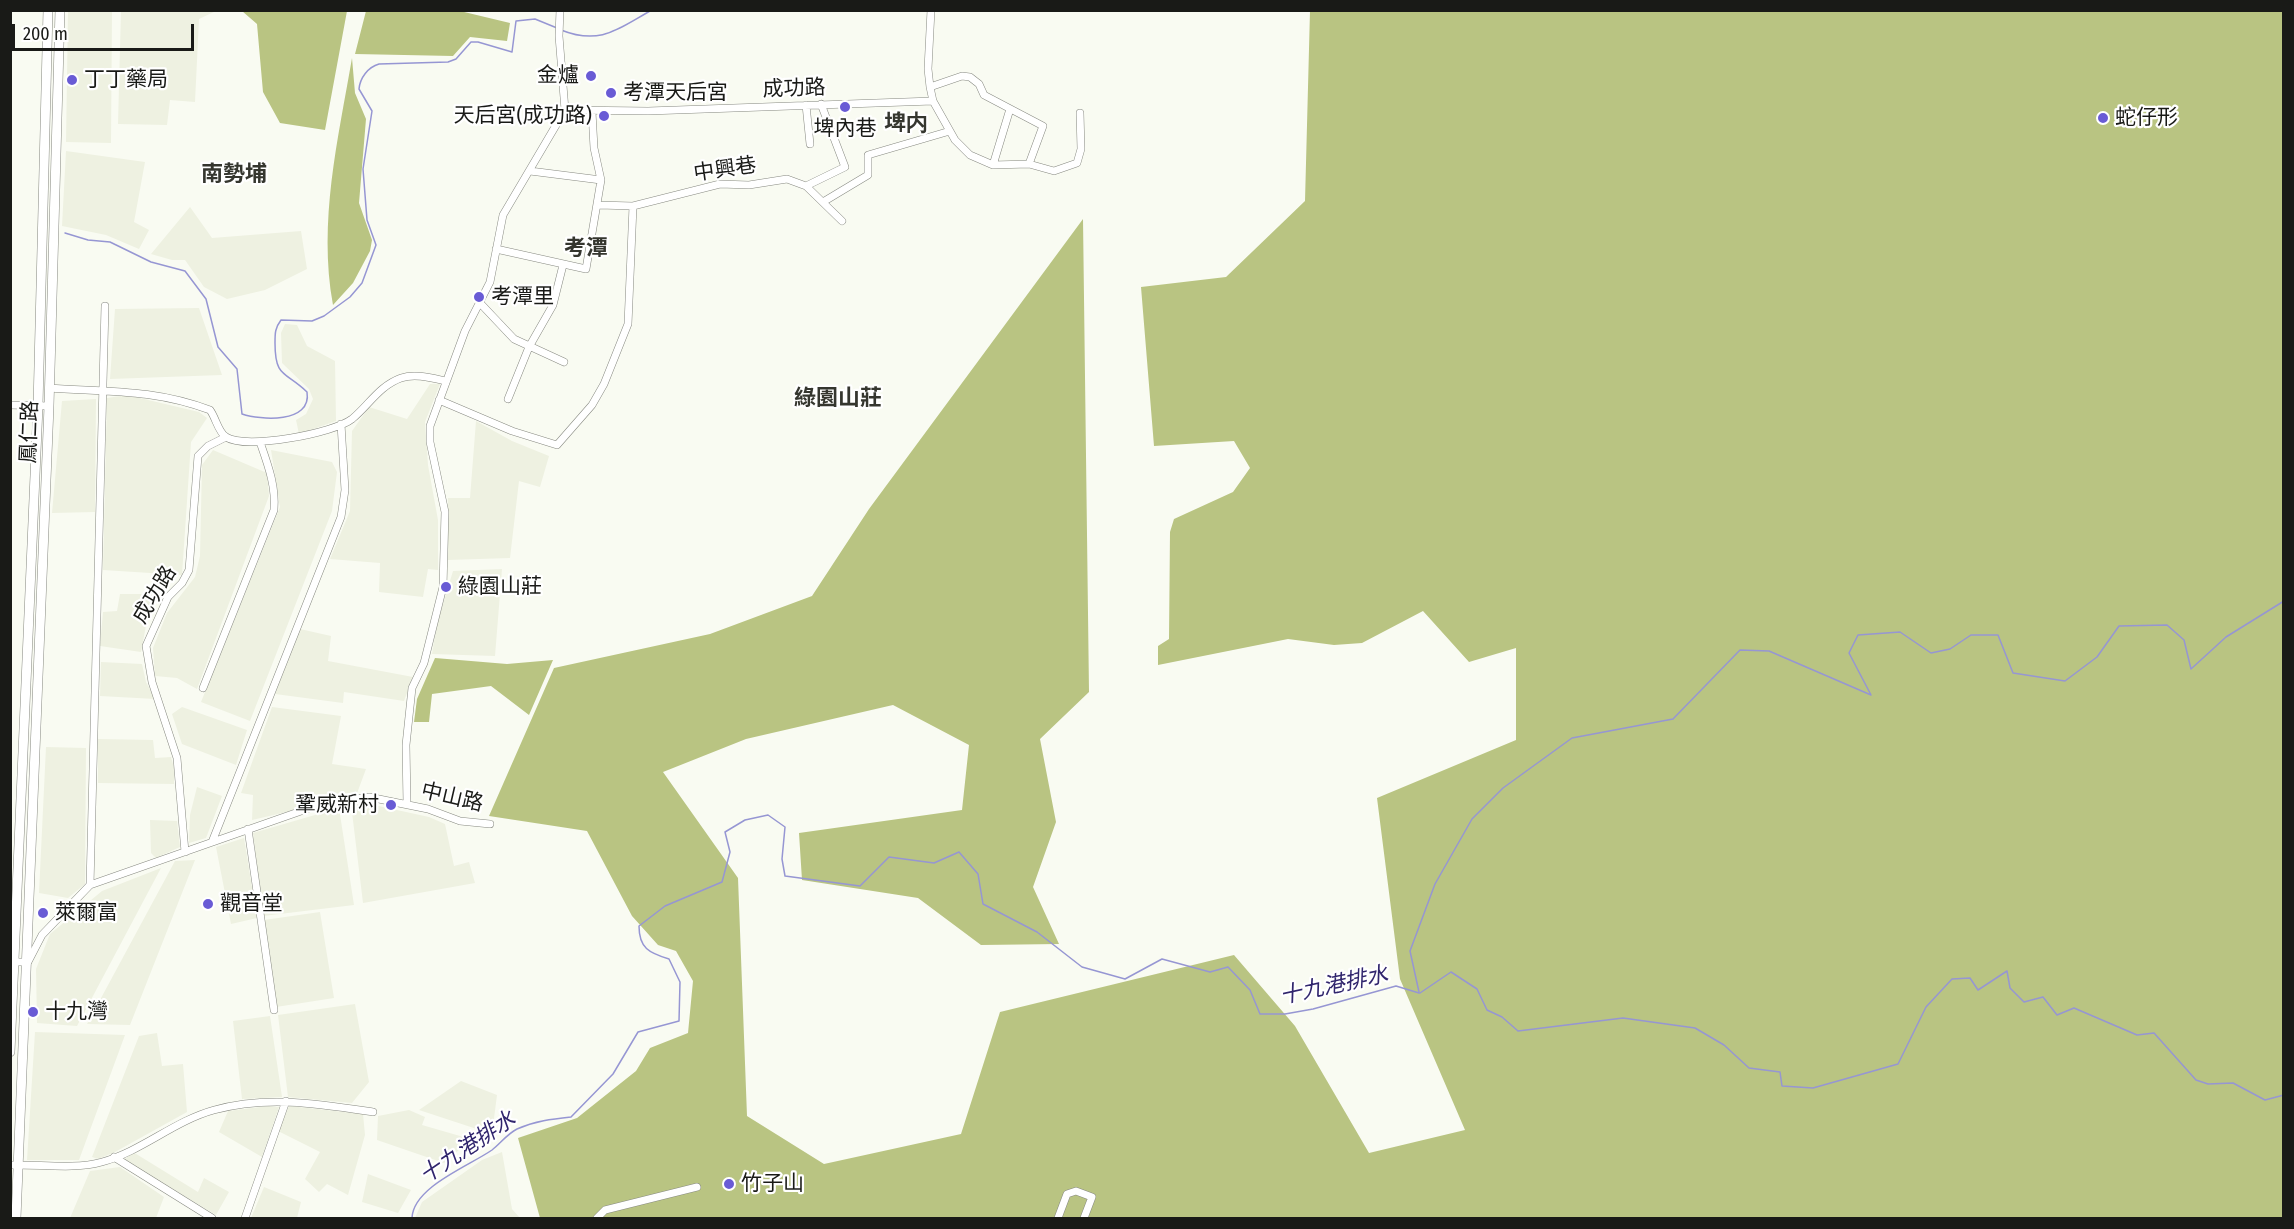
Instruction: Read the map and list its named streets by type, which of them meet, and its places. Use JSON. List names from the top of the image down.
{
  "streets": {
    "main road": ["鳳仁路"],
    "street": ["成功路", "中興巷", "中山路"]
  },
  "crossings": [
    ["成功路", "鳳仁路"],
    ["鳳仁路", "中山路"]
  ],
  "districts": [
    "埤内",
    "南勢埔",
    "考潭",
    "綠園山莊"
  ],
  "water": ["十九港排水"],
  "places": [
    "金爐",
    "丁丁藥局",
    "考潭天后宮",
    "埤內巷",
    "天后宮(成功路)",
    "蛇仔形",
    "考潭里",
    "綠園山莊",
    "鞏威新村",
    "觀音堂",
    "萊爾富",
    "十九灣",
    "竹子山"
  ],
  "scale_bar": "200 m"
}
